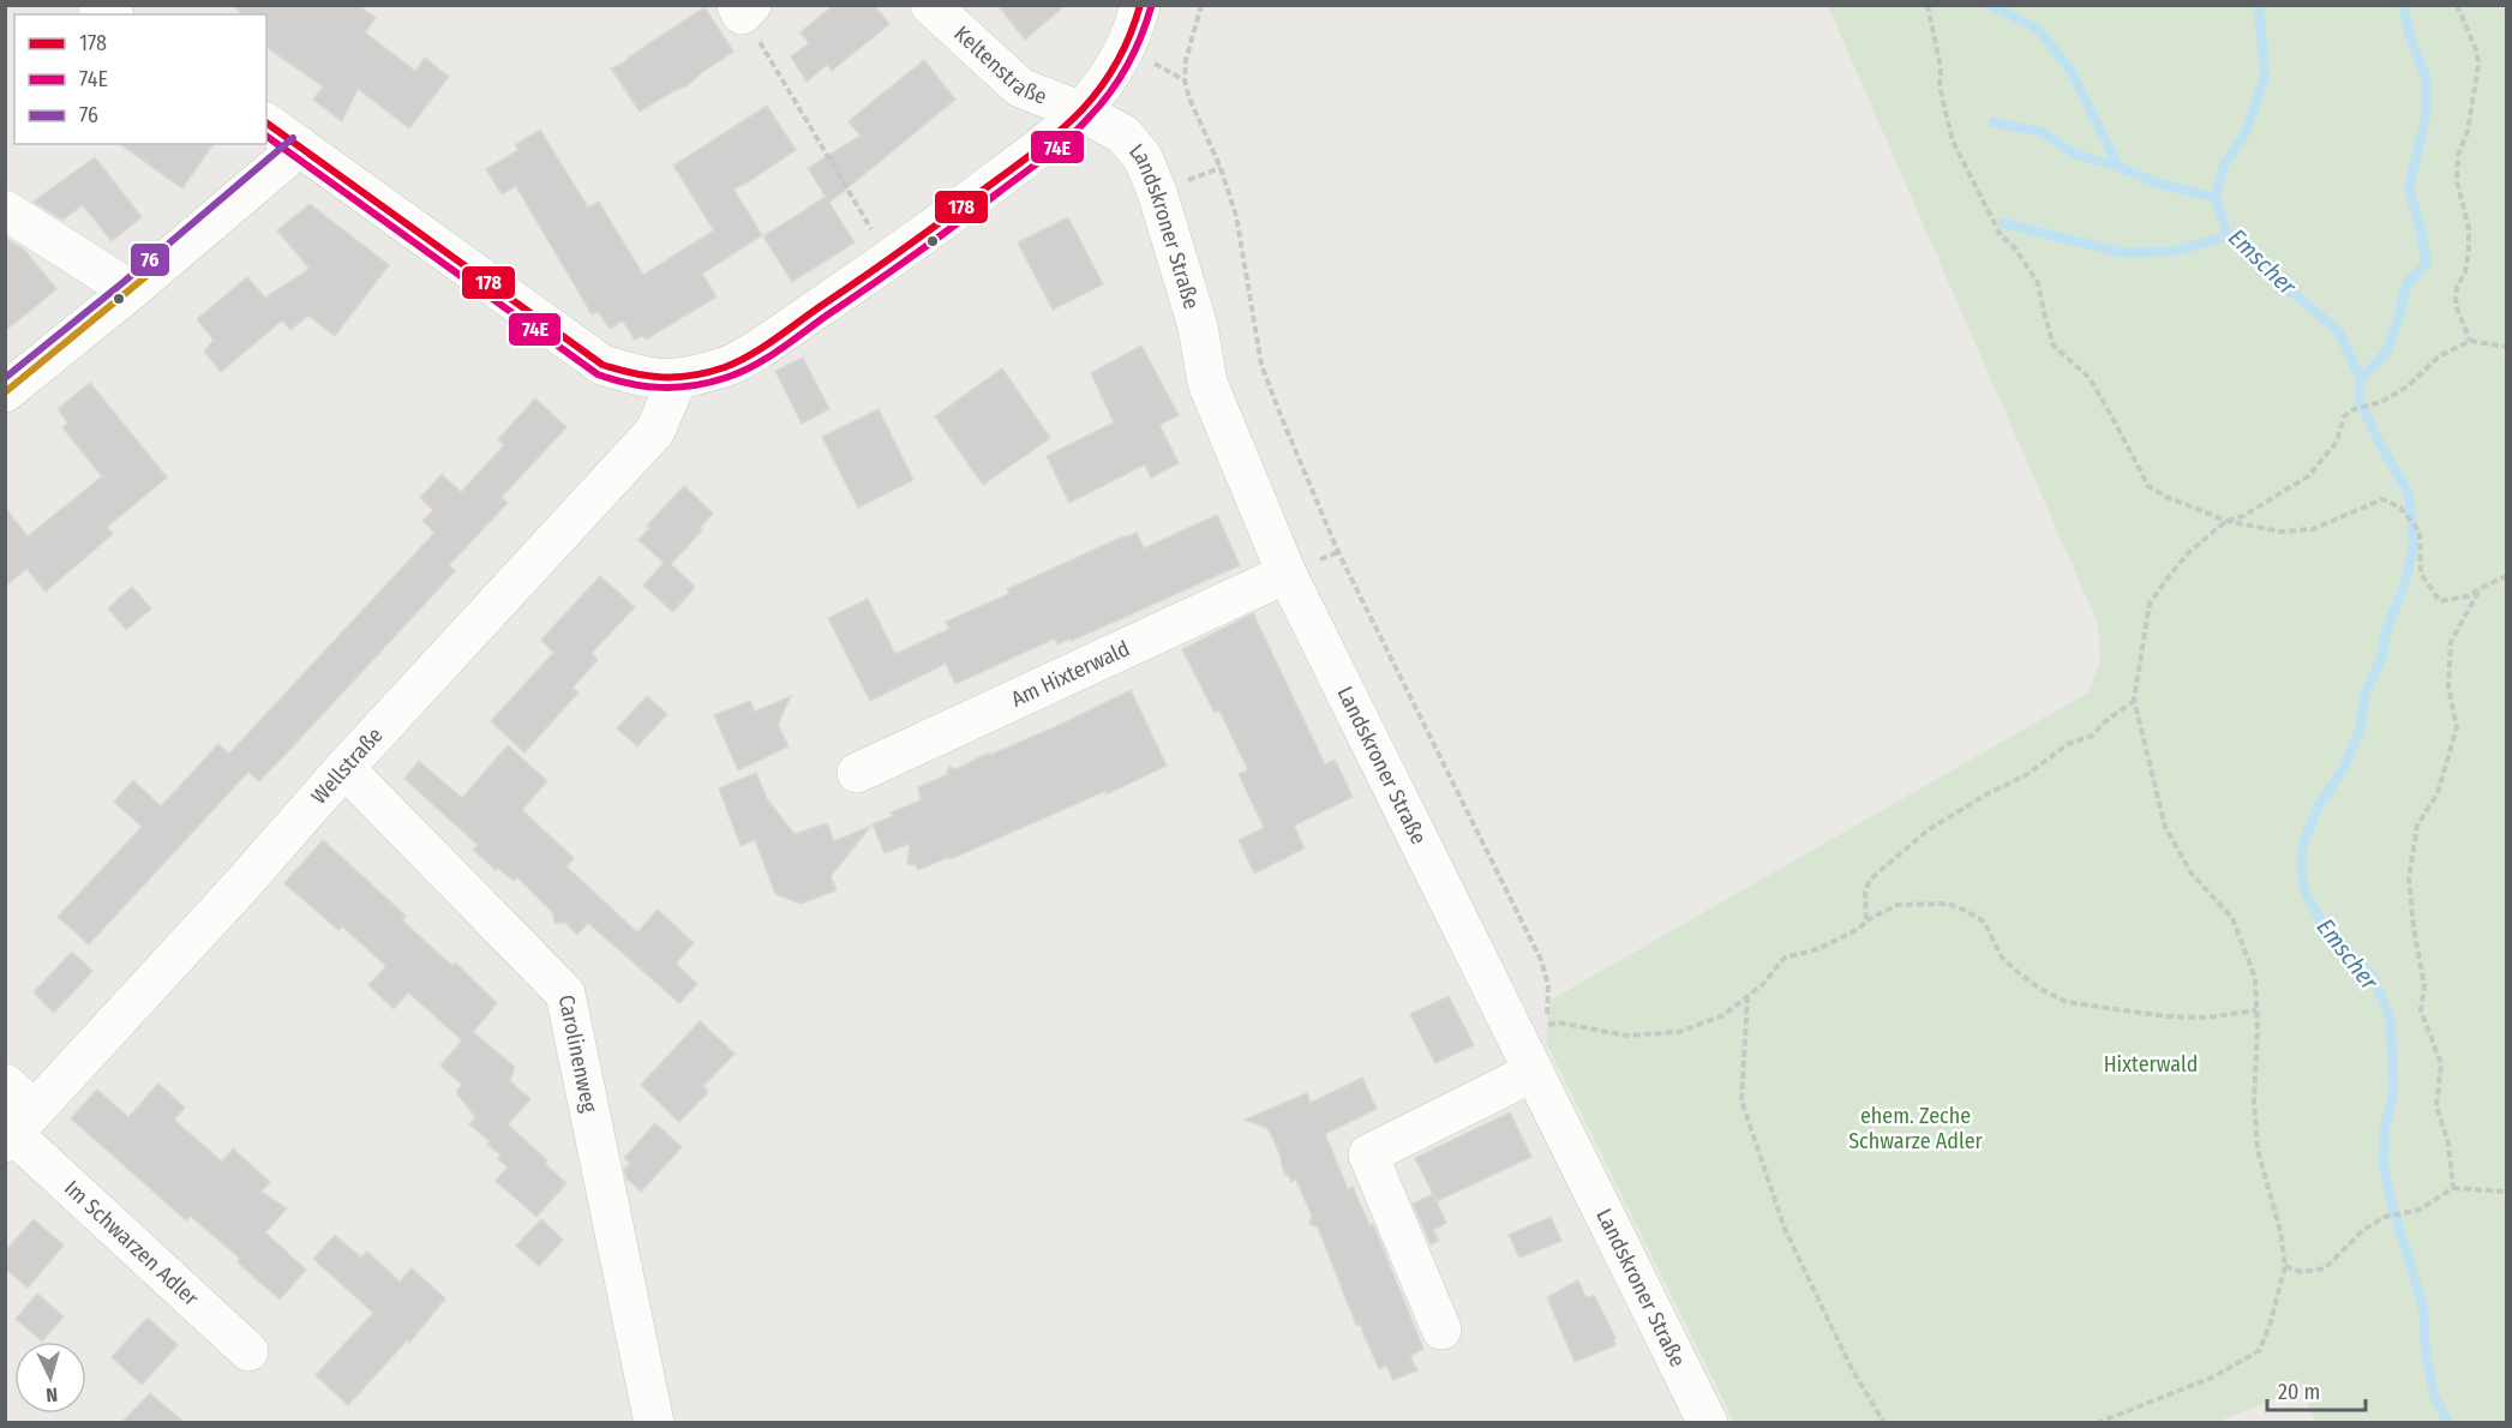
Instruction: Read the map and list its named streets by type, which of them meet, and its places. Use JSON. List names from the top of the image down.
{
  "streets": {
    "street": [
      "Keltenstraße",
      "Landskroner Straße",
      "Am Hixterwald",
      "Wellstraße",
      "Carolinenweg",
      "Im Schwarzen Adler"
    ]
  },
  "crossings": [
    ["Keltenstraße", "Landskroner Straße"],
    ["Landskroner Straße", "Am Hixterwald"],
    ["Wellstraße", "Carolinenweg"],
    ["Wellstraße", "Im Schwarzen Adler"]
  ],
  "water": ["Emscher"],
  "parks": ["Hixterwald", "ehem. Zeche Schwarze Adler"],
  "lines": ["transit line 178", "transit line 74E", "transit line 76"],
  "legend": ["178", "74E", "76"],
  "scale_bar": "20 m",
  "north": "bottom"
}
